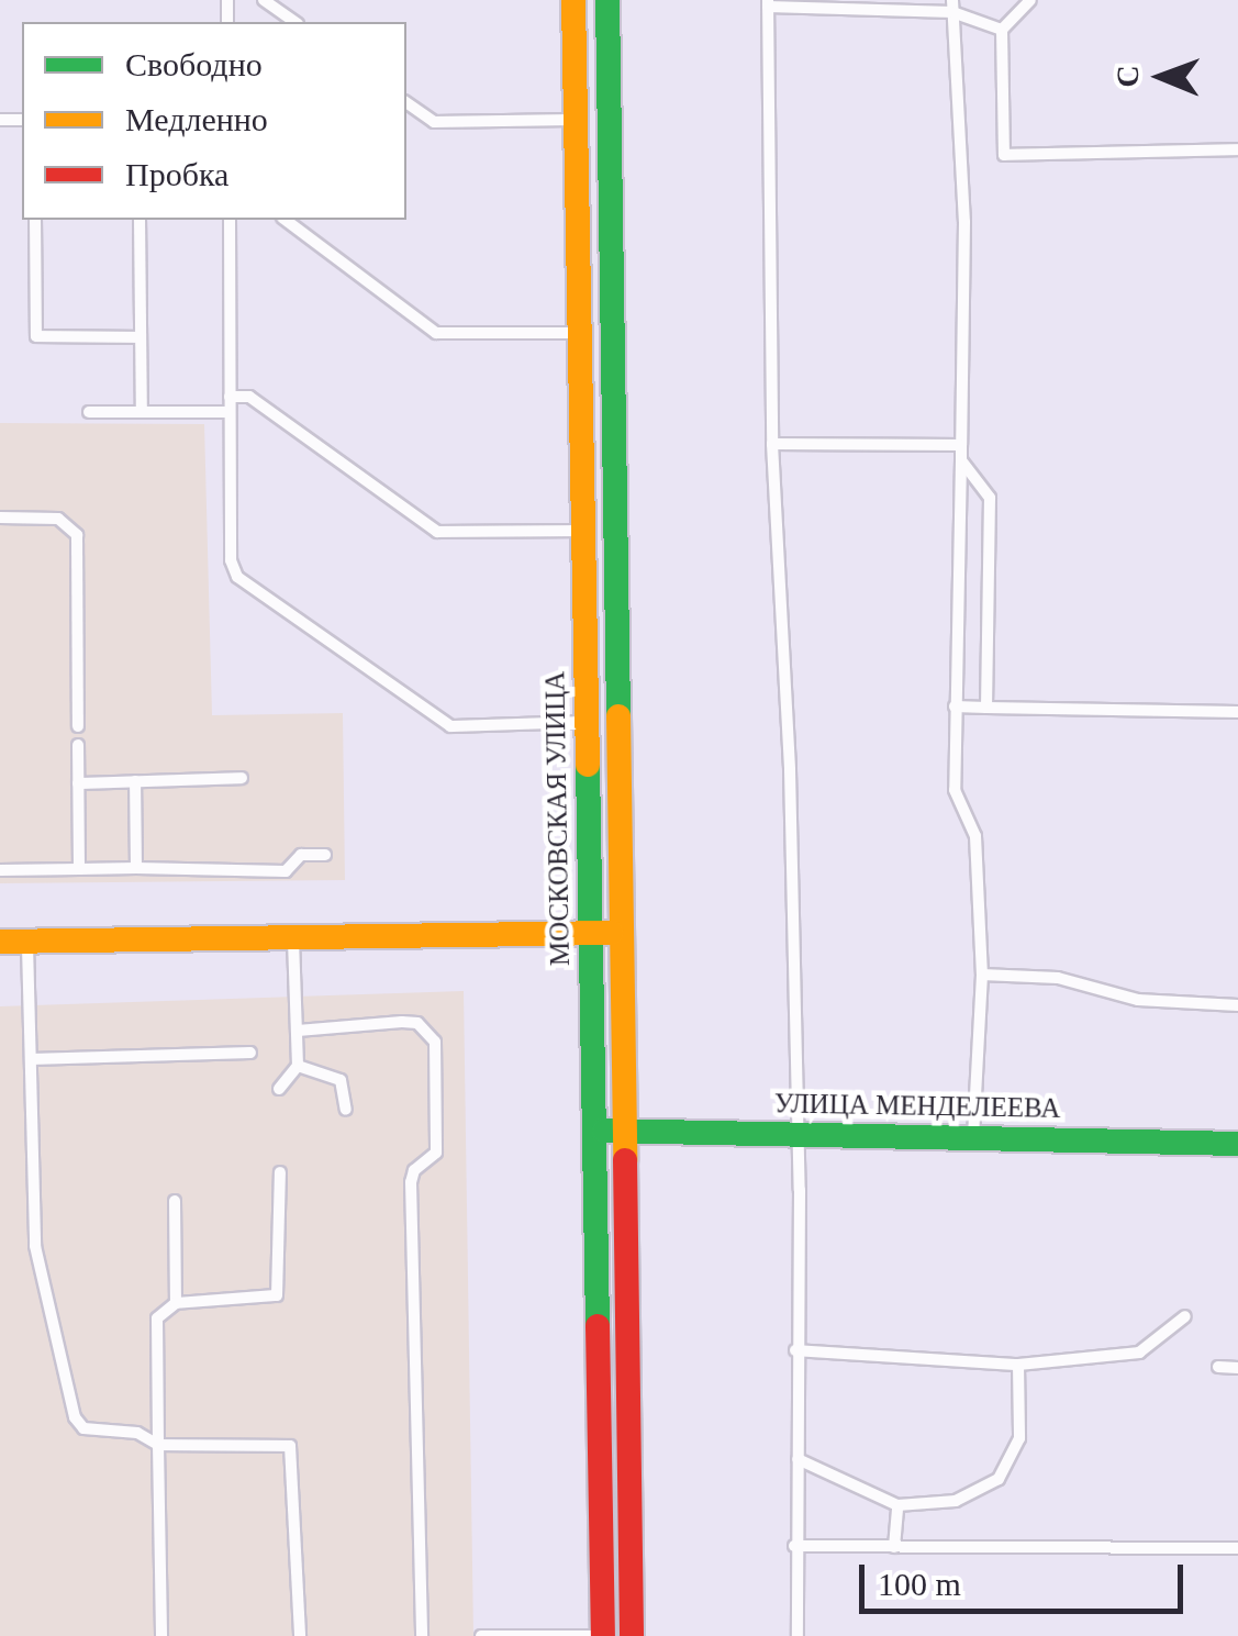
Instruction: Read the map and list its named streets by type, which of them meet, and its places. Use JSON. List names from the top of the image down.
{
  "streets": {
    "main road": ["МОСКОВСКАЯ УЛИЦА", "УЛИЦА МЕНДЕЛЕЕВА"]
  },
  "crossings": [
    ["МОСКОВСКАЯ УЛИЦА", "УЛИЦА МЕНДЕЛЕЕВА"]
  ],
  "legend": ["Свободно", "Медленно", "Пробка"],
  "scale_bar": "100 m",
  "north": "left"
}
